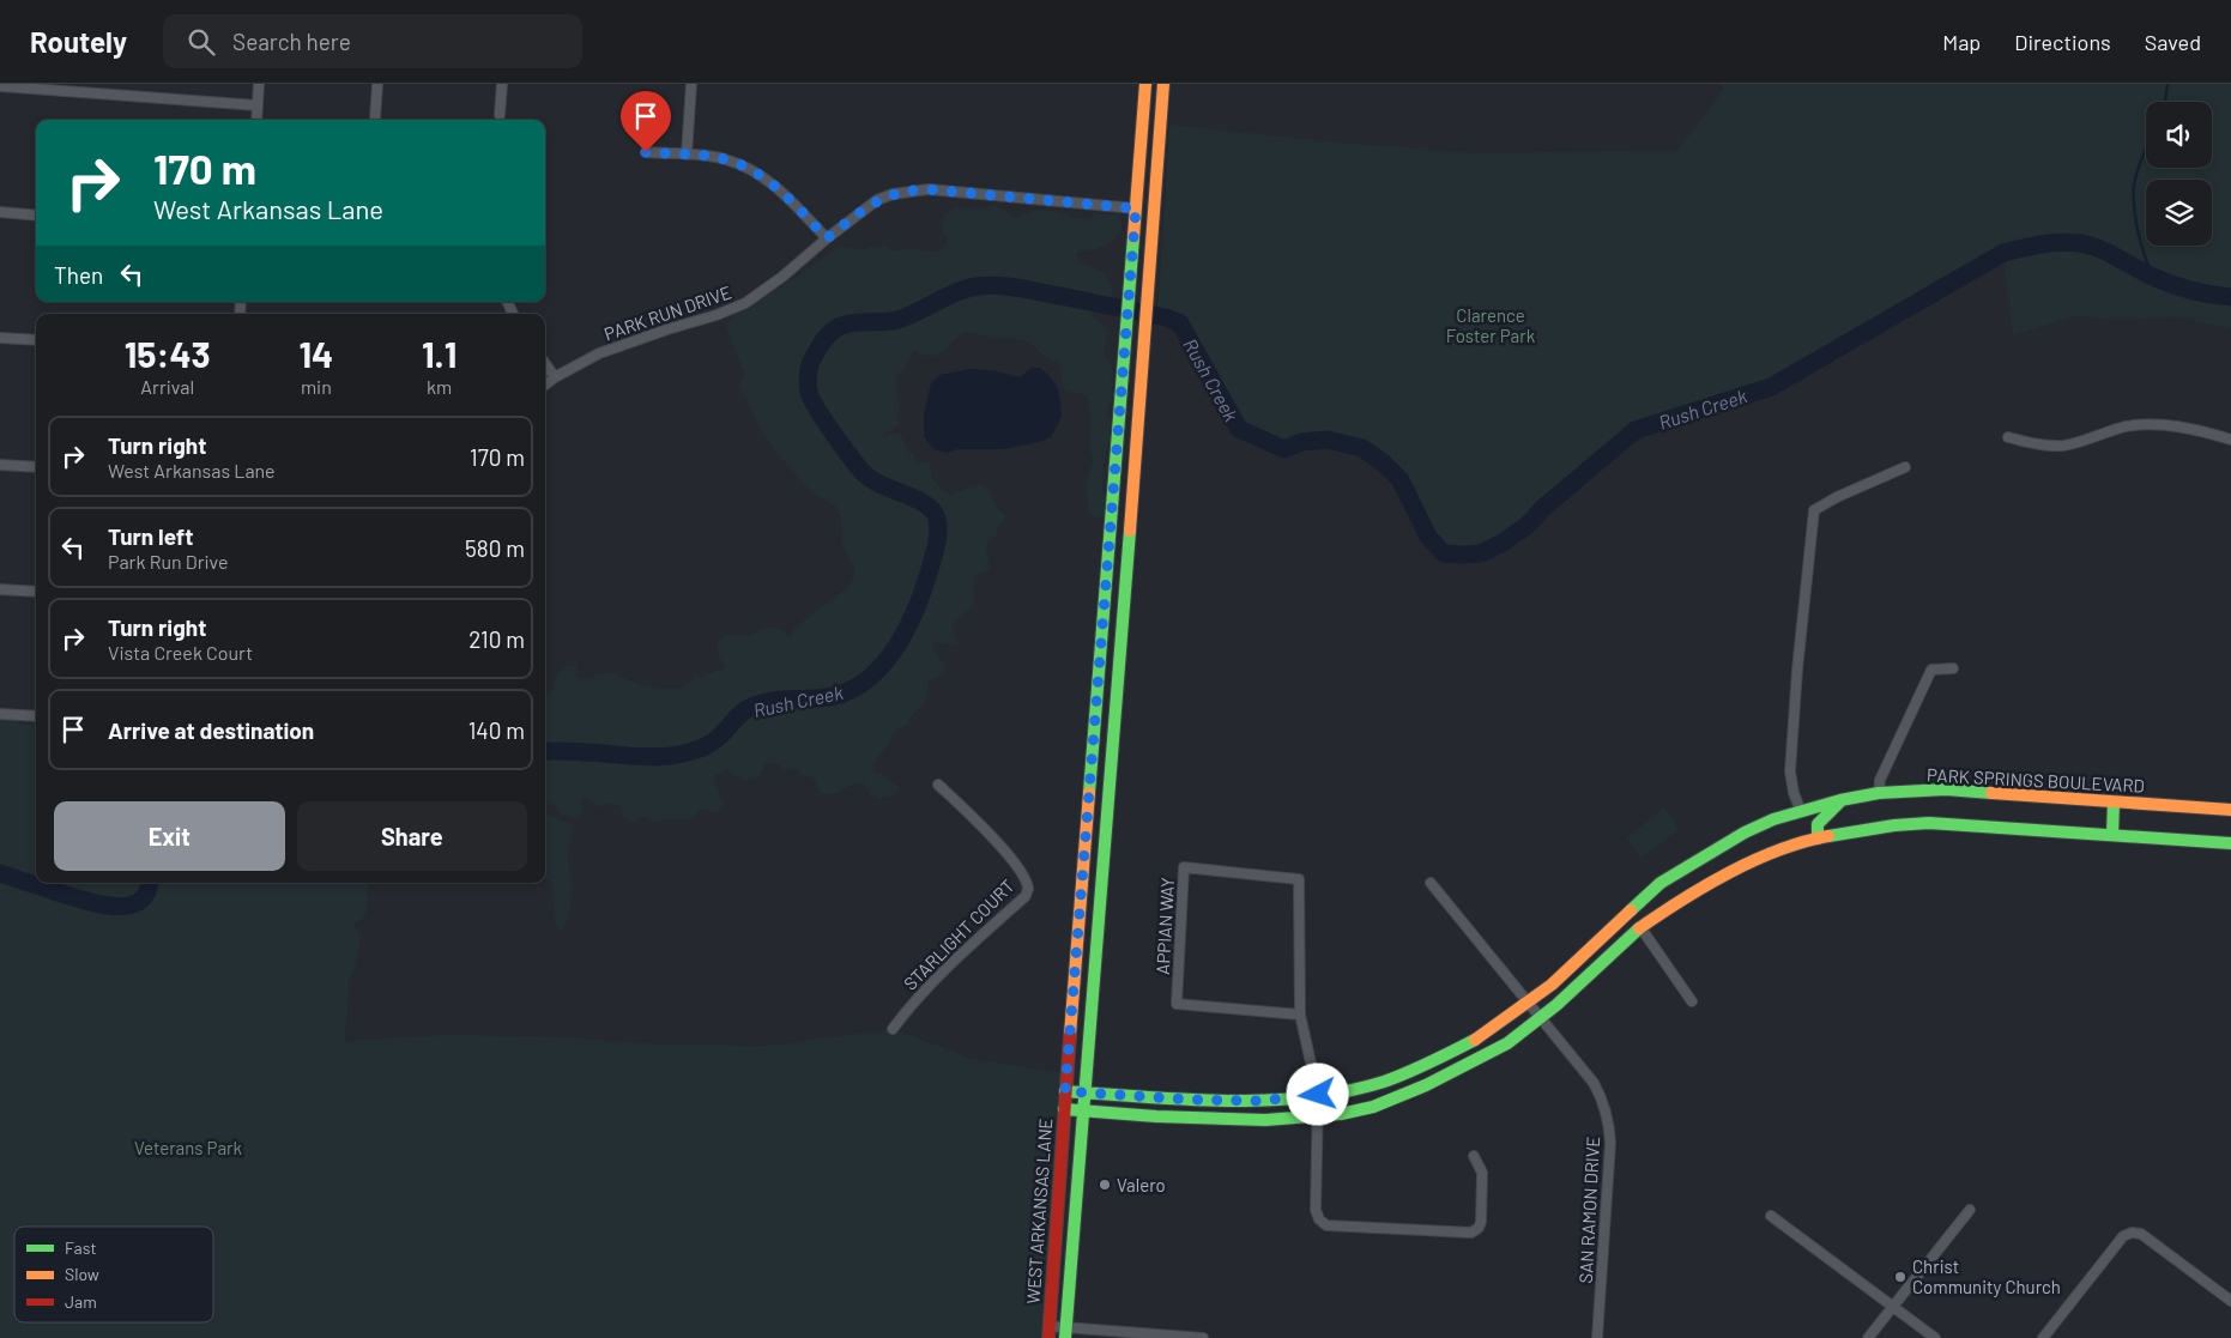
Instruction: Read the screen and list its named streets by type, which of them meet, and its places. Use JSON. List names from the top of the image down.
{
  "streets": {
    "main road": ["PARK SPRINGS BOULEVARD", "WEST ARKANSAS LANE"],
    "street": [
      "PARK RUN DRIVE",
      "APPIAN WAY",
      "STARLIGHT COURT",
      "SAN RAMON DRIVE"
    ]
  },
  "crossings": [
    ["PARK RUN DRIVE", "WEST ARKANSAS LANE"],
    ["PARK SPRINGS BOULEVARD", "APPIAN WAY"],
    ["PARK SPRINGS BOULEVARD", "SAN RAMON DRIVE"],
    ["PARK SPRINGS BOULEVARD", "WEST ARKANSAS LANE"]
  ],
  "water": ["Rush Creek"],
  "parks": ["Clarence Foster Park", "Veterans Park"],
  "places": ["Valero", "Christ Community Church"],
  "legend": ["Fast", "Slow", "Jam"],
  "page": {
    "header": "Routely",
    "search": "Search here",
    "nav": ["Map", "Directions", "Saved"],
    "turn": ["170 m", "West Arkansas Lane"],
    "then": "Then",
    "eta": [
      "15:43",
      "Arrival",
      "14",
      "min",
      "1.1",
      "km"
    ],
    "list": [
      {
        "name": "Turn right",
        "note": "West Arkansas Lane",
        "value": "170 m"
      },
      {
        "name": "Turn left",
        "note": "Park Run Drive",
        "value": "580 m"
      },
      {
        "name": "Turn right",
        "note": "Vista Creek Court",
        "value": "210 m"
      },
      {
        "name": "Arrive at destination",
        "value": "140 m"
      }
    ],
    "buttons": ["Exit", "Share"]
  }
}
